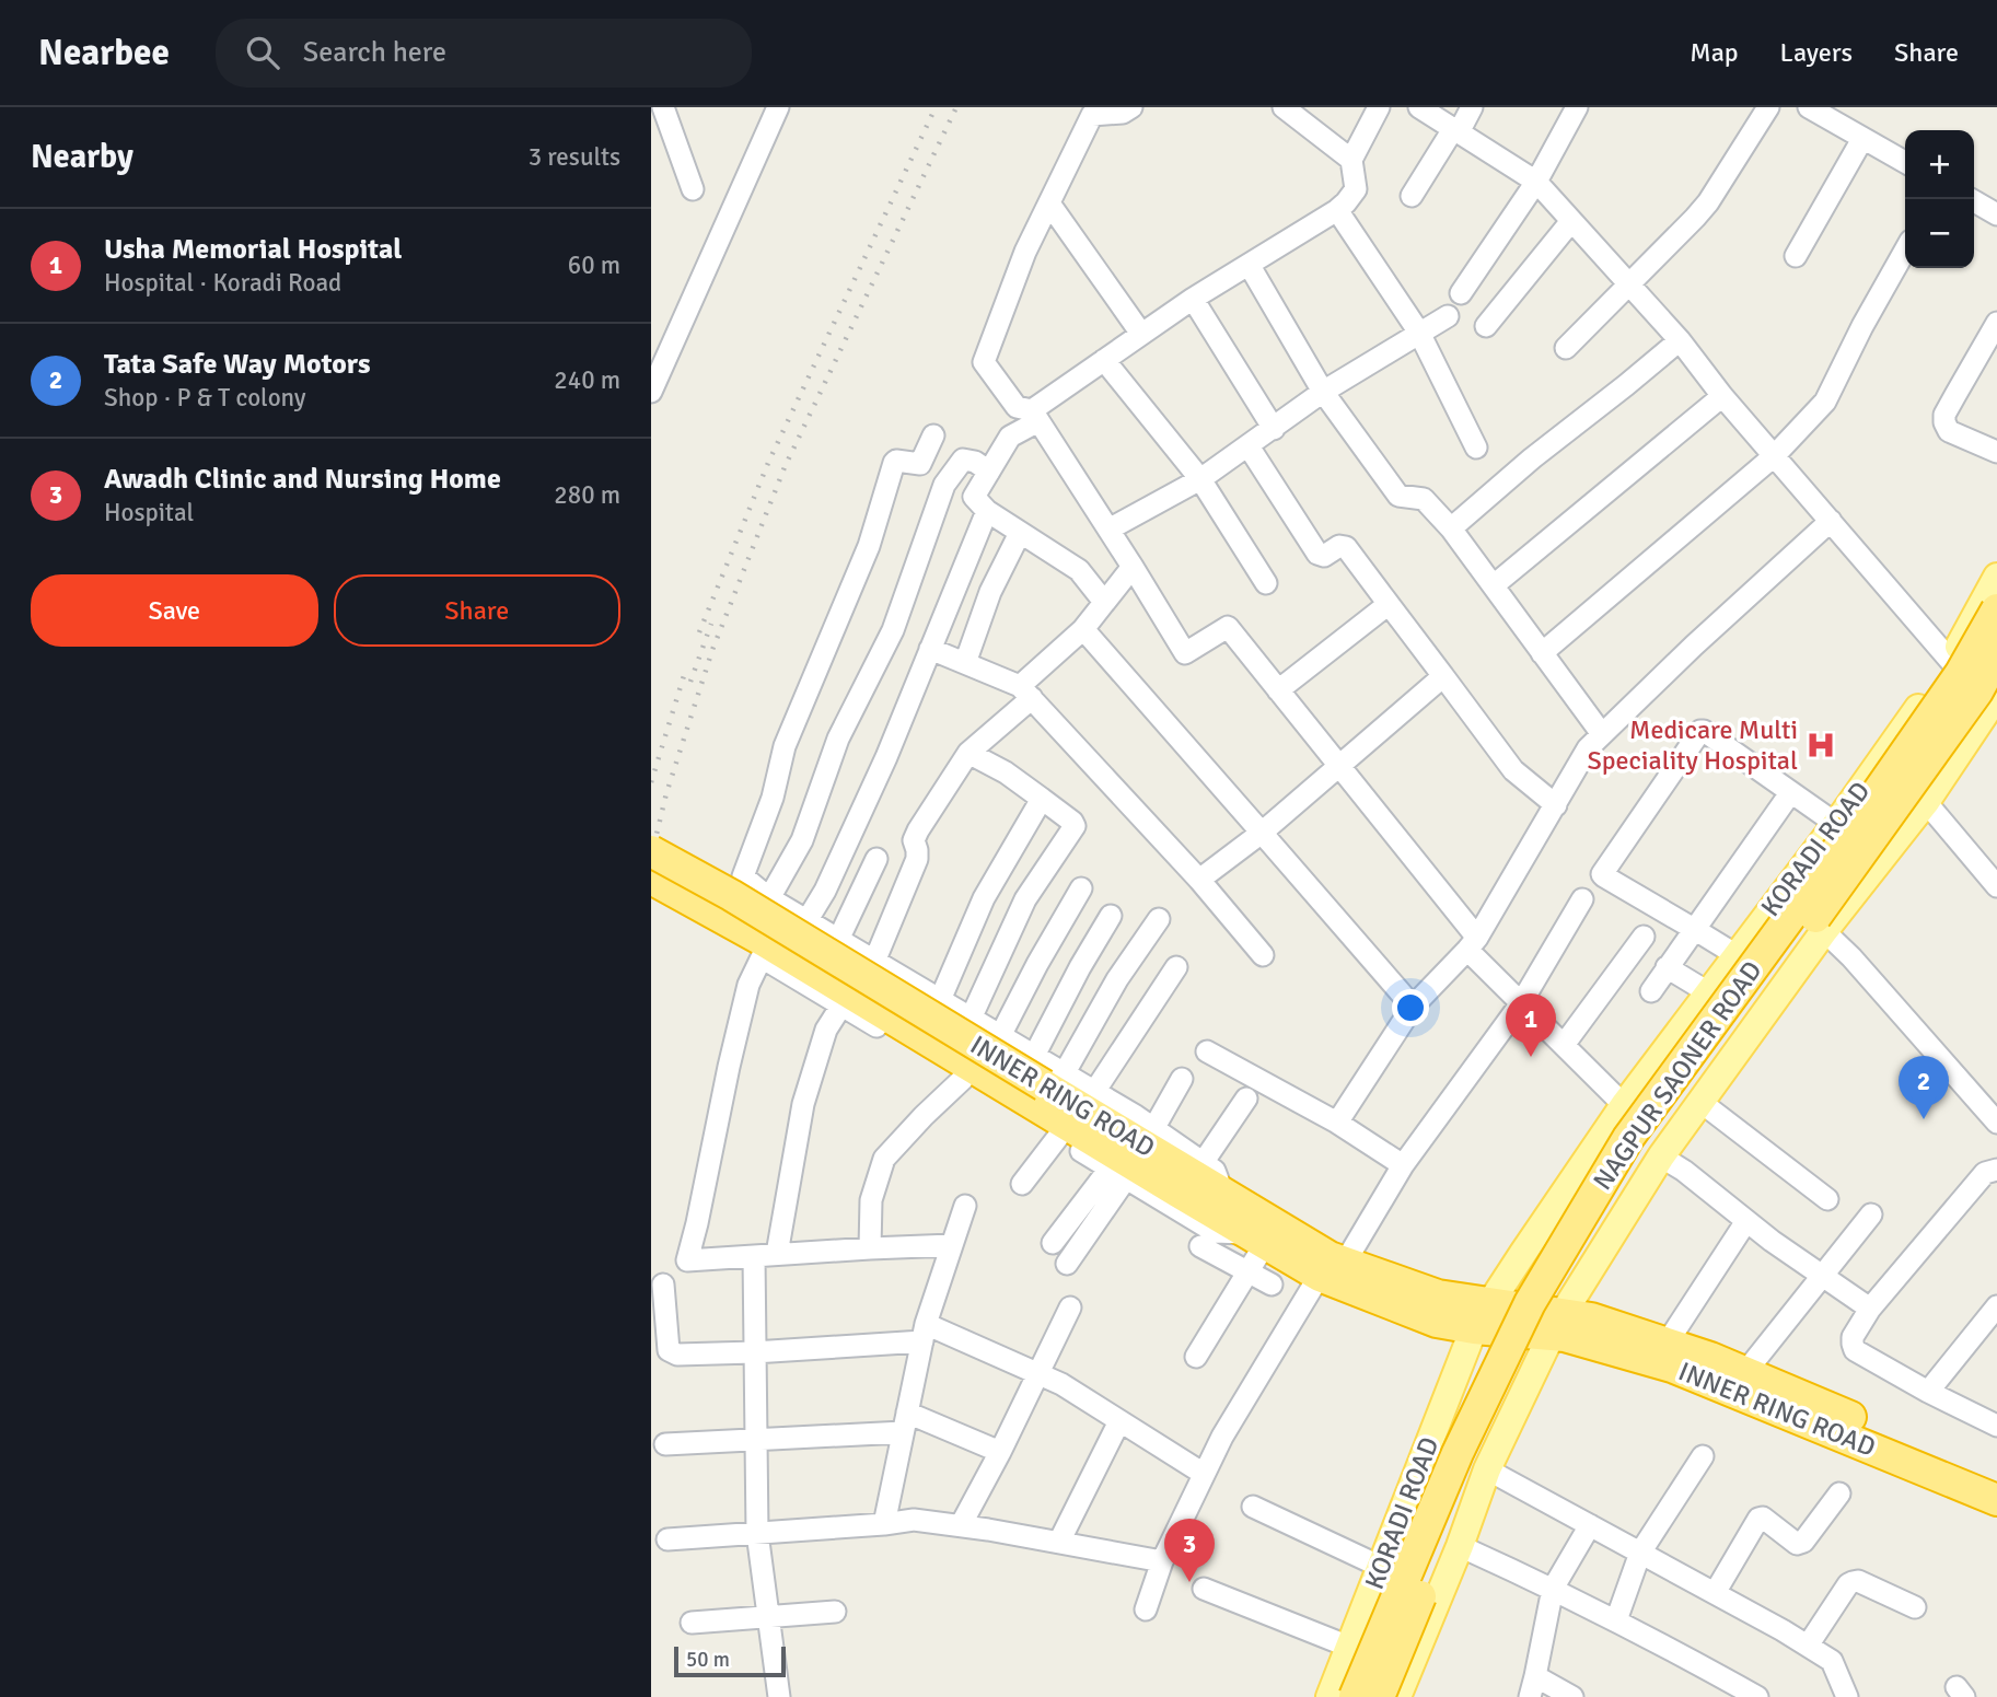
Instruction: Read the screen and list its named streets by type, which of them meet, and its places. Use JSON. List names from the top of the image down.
{
  "streets": {
    "highway": ["NAGPUR SAONER ROAD", "INNER RING ROAD"],
    "main road": ["KORADI ROAD"]
  },
  "crossings": [
    ["KORADI ROAD", "INNER RING ROAD"]
  ],
  "places": {
    "hospital": ["Medicare Multi Speciality Hospital"]
  },
  "scale_bar": "50 m",
  "page": {
    "header": "Nearbee",
    "search": "Search here",
    "nav": ["Map", "Layers", "Share"],
    "heading": ["Nearby", "3 results"],
    "map_buttons": ["+", "−"],
    "list": [
      {
        "mark": "1",
        "name": "Usha Memorial Hospital",
        "note": "Hospital · Koradi Road",
        "value": "60 m"
      },
      {
        "mark": "2",
        "name": "Tata Safe Way Motors",
        "note": "Shop · P & T colony",
        "value": "240 m"
      },
      {
        "mark": "3",
        "name": "Awadh Clinic and Nursing Home",
        "note": "Hospital",
        "value": "280 m"
      }
    ],
    "buttons": ["Save", "Share"],
    "pins": ["1", "2", "3"],
    "scale": "50 m"
  }
}
